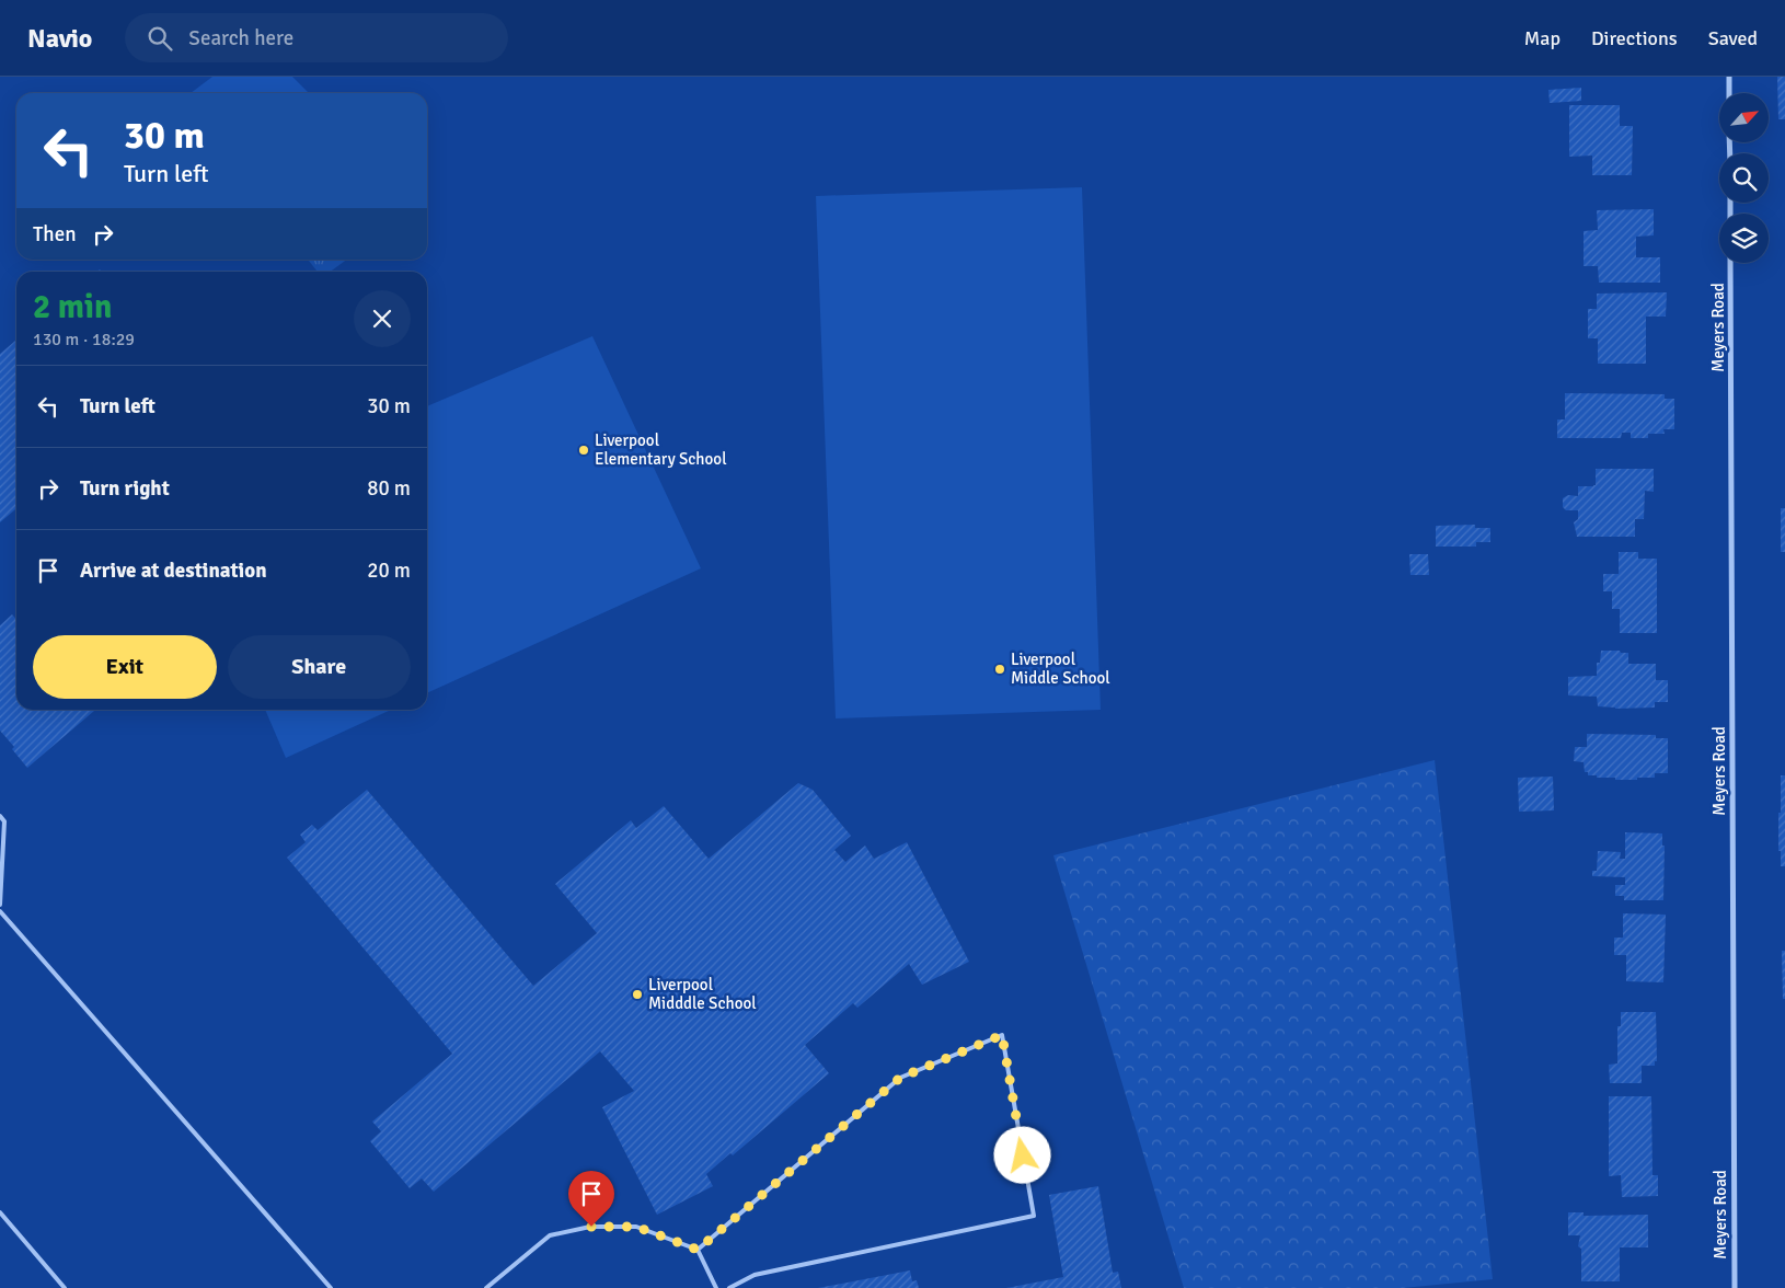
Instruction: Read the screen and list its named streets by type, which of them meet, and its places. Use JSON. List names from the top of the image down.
{
  "streets": {
    "street": ["Meyers Road"]
  },
  "places": ["Liverpool Elementary School", "Liverpool Middle School", "Liverpool Midddle School"],
  "north": "top right",
  "page": {
    "header": "Navio",
    "search": "Search here",
    "nav": ["Map", "Directions", "Saved"],
    "turn": ["30 m", "Turn left"],
    "then": "Then",
    "heading": ["2 min", "130 m · 18:29"],
    "list": [
      {
        "name": "Turn left",
        "value": "30 m"
      },
      {
        "name": "Turn right",
        "value": "80 m"
      },
      {
        "name": "Arrive at destination",
        "value": "20 m"
      }
    ],
    "buttons": ["Exit", "Share"]
  }
}
